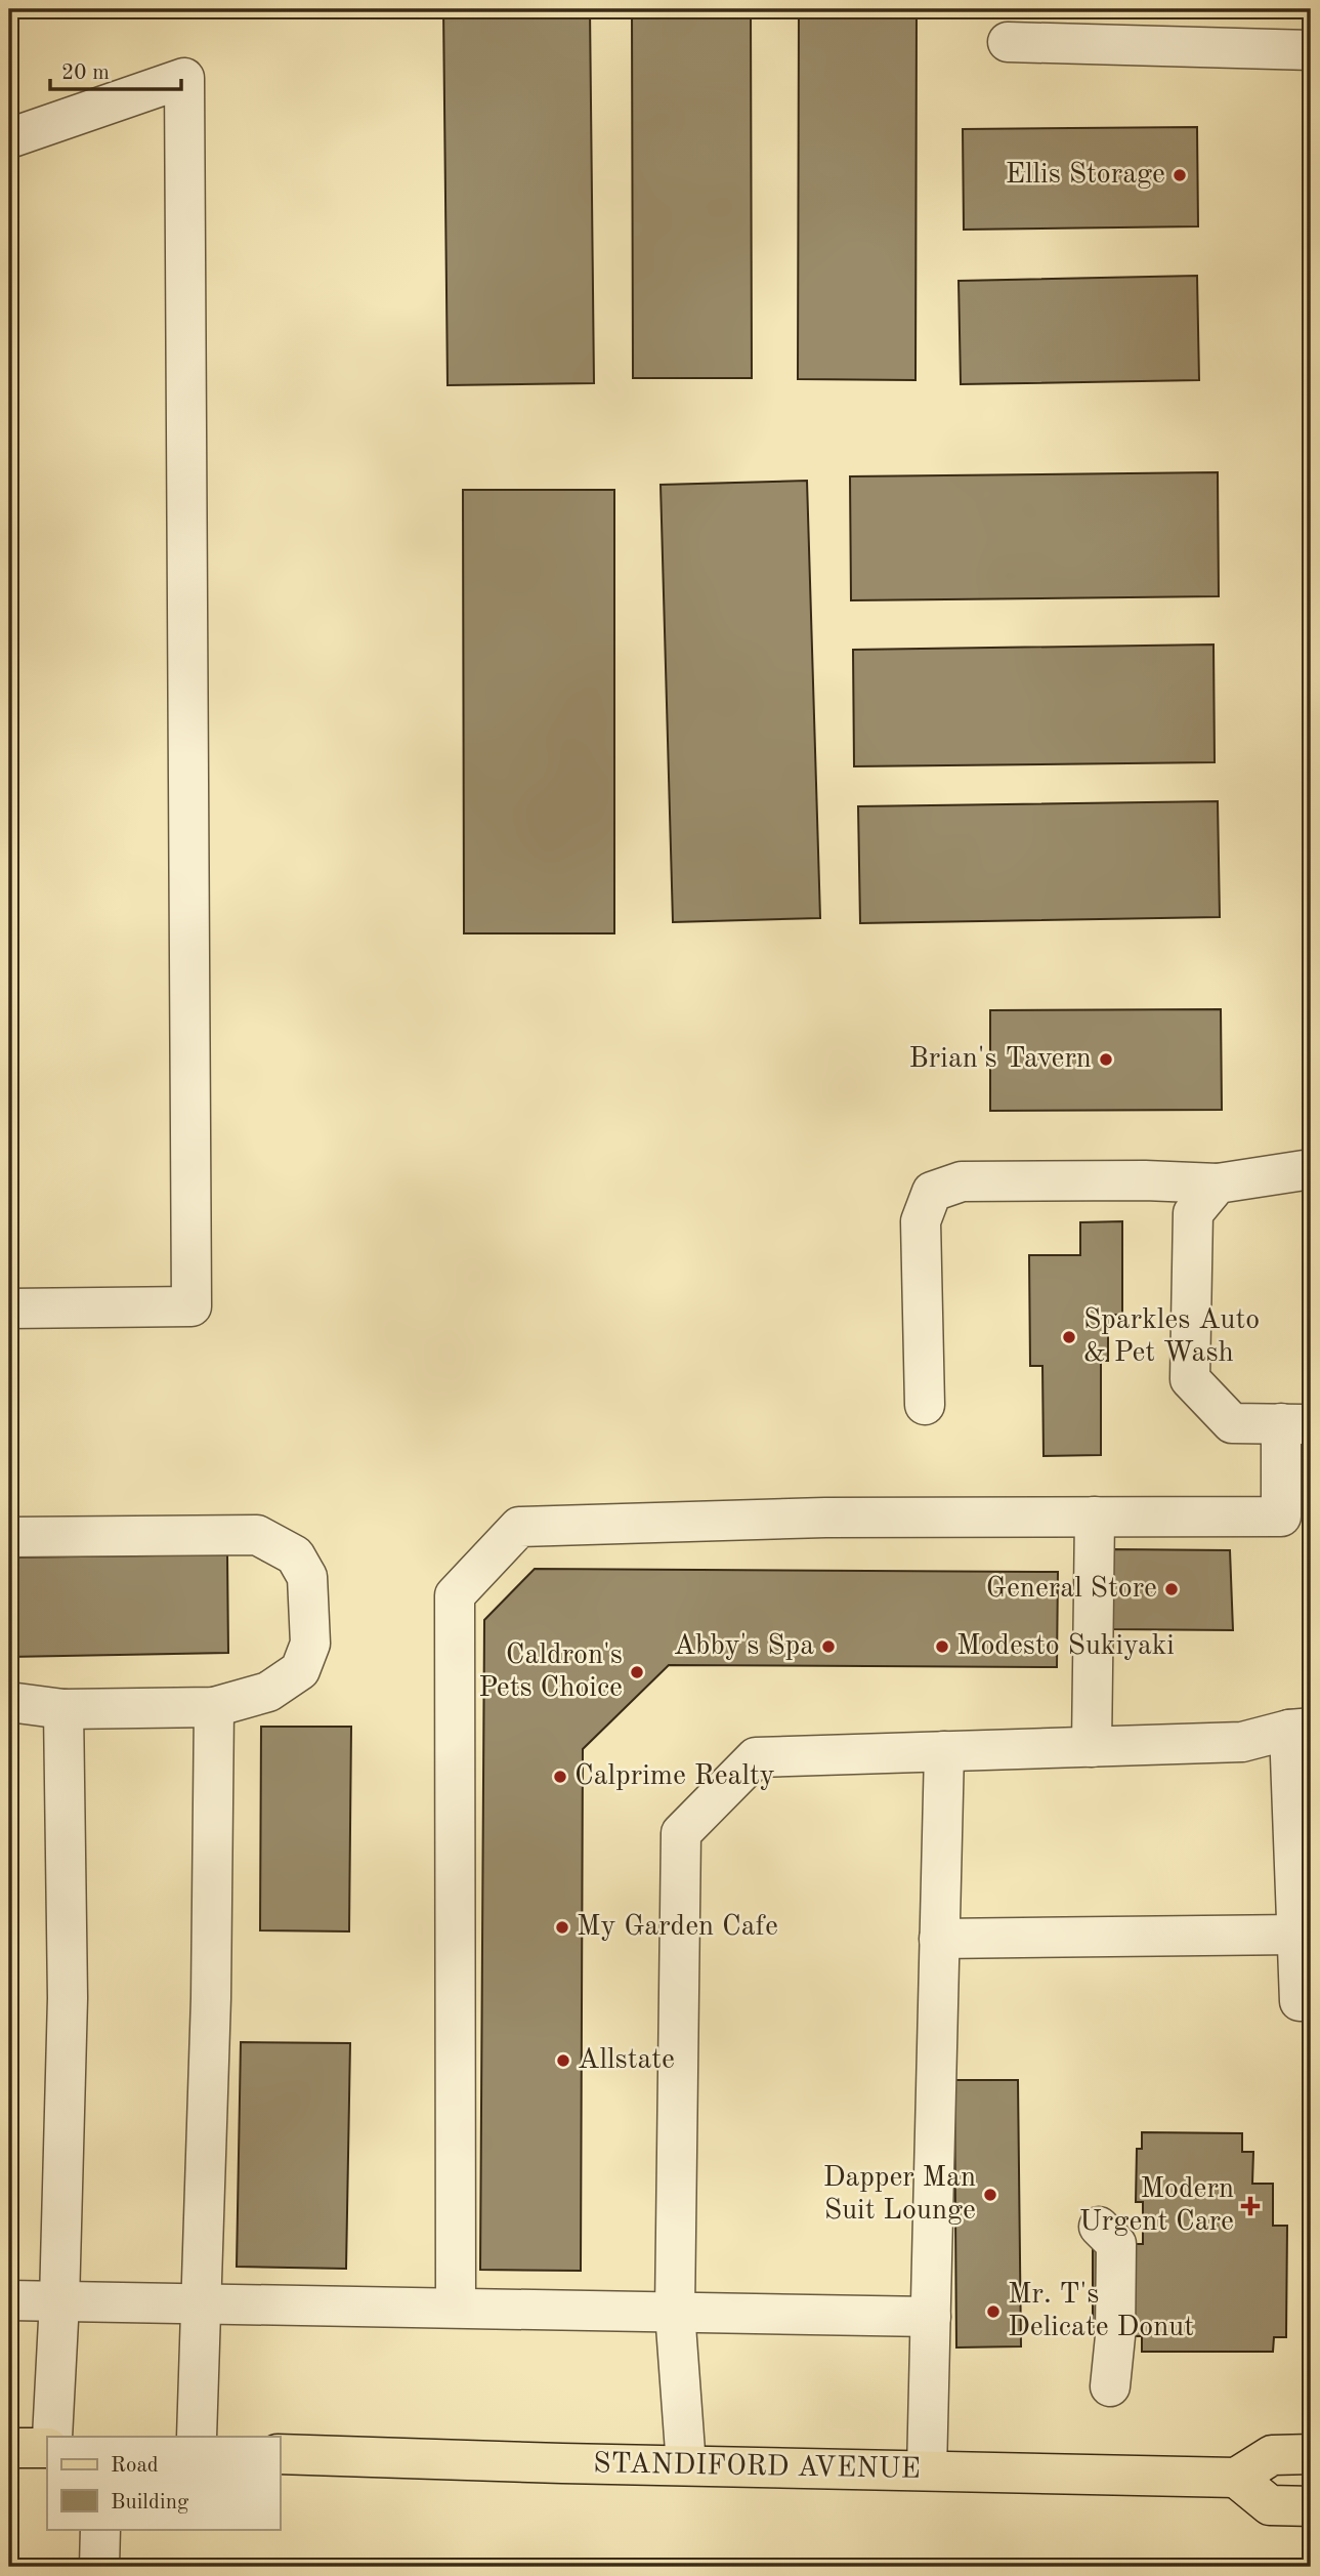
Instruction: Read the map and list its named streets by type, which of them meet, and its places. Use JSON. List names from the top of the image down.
{
  "streets": {
    "main road": ["STANDIFORD AVENUE"]
  },
  "places": {
    "other": [
      "Ellis Storage",
      "Brian's Tavern",
      "Sparkles Auto & Pet Wash",
      "General Store",
      "Abby's Spa",
      "Modesto Sukiyaki",
      "Caldron's Pets Choice",
      "Calprime Realty",
      "My Garden Cafe",
      "Allstate",
      "Dapper Man Suit Lounge",
      "Mr. T's Delicate Donut"
    ],
    "health": ["Modern Urgent Care"]
  },
  "legend": ["Road", "Building"],
  "scale_bar": "20 m"
}
